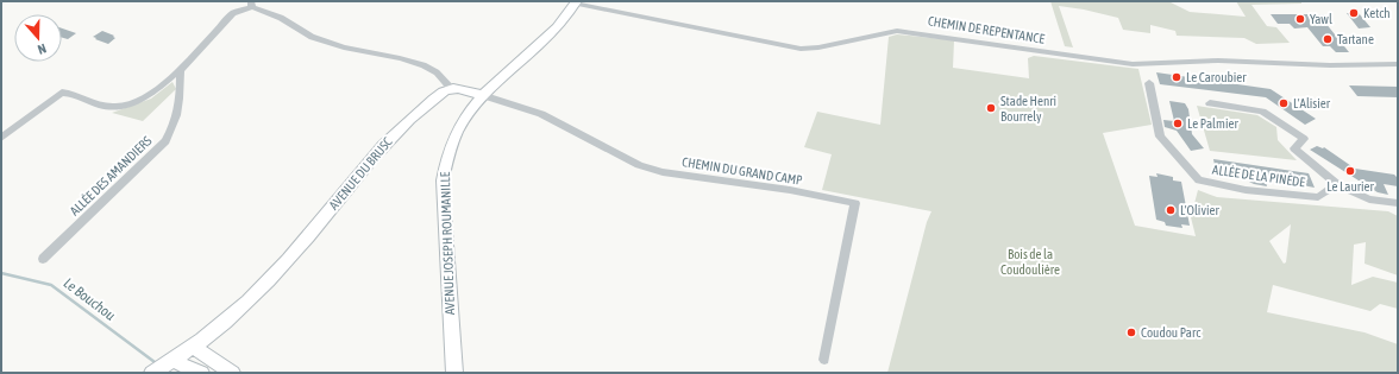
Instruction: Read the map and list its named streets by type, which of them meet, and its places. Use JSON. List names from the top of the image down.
{
  "streets": {
    "street": [
      "CHEMIN DE REPENTANCE",
      "CHEMIN DU GRAND CAMP",
      "AVENUE DU BRUSC",
      "ALLÉE DES AMANDIERS",
      "ALLÉE DE LA PINÈDE",
      "AVENUE JOSEPH ROUMANILLE"
    ]
  },
  "crossings": [
    ["CHEMIN DU GRAND CAMP", "AVENUE JOSEPH ROUMANILLE"]
  ],
  "water": ["Le Bouchou"],
  "parks": ["Bois de la Coudoulière"],
  "places": [
    "Ketch",
    "Yawl",
    "Tartane",
    "Le Caroubier",
    "L'Alisier",
    "Stade Henri Bourrely",
    "Le Palmier",
    "Le Laurier",
    "L'Olivier",
    "Coudou Parc"
  ],
  "north": "bottom"
}
